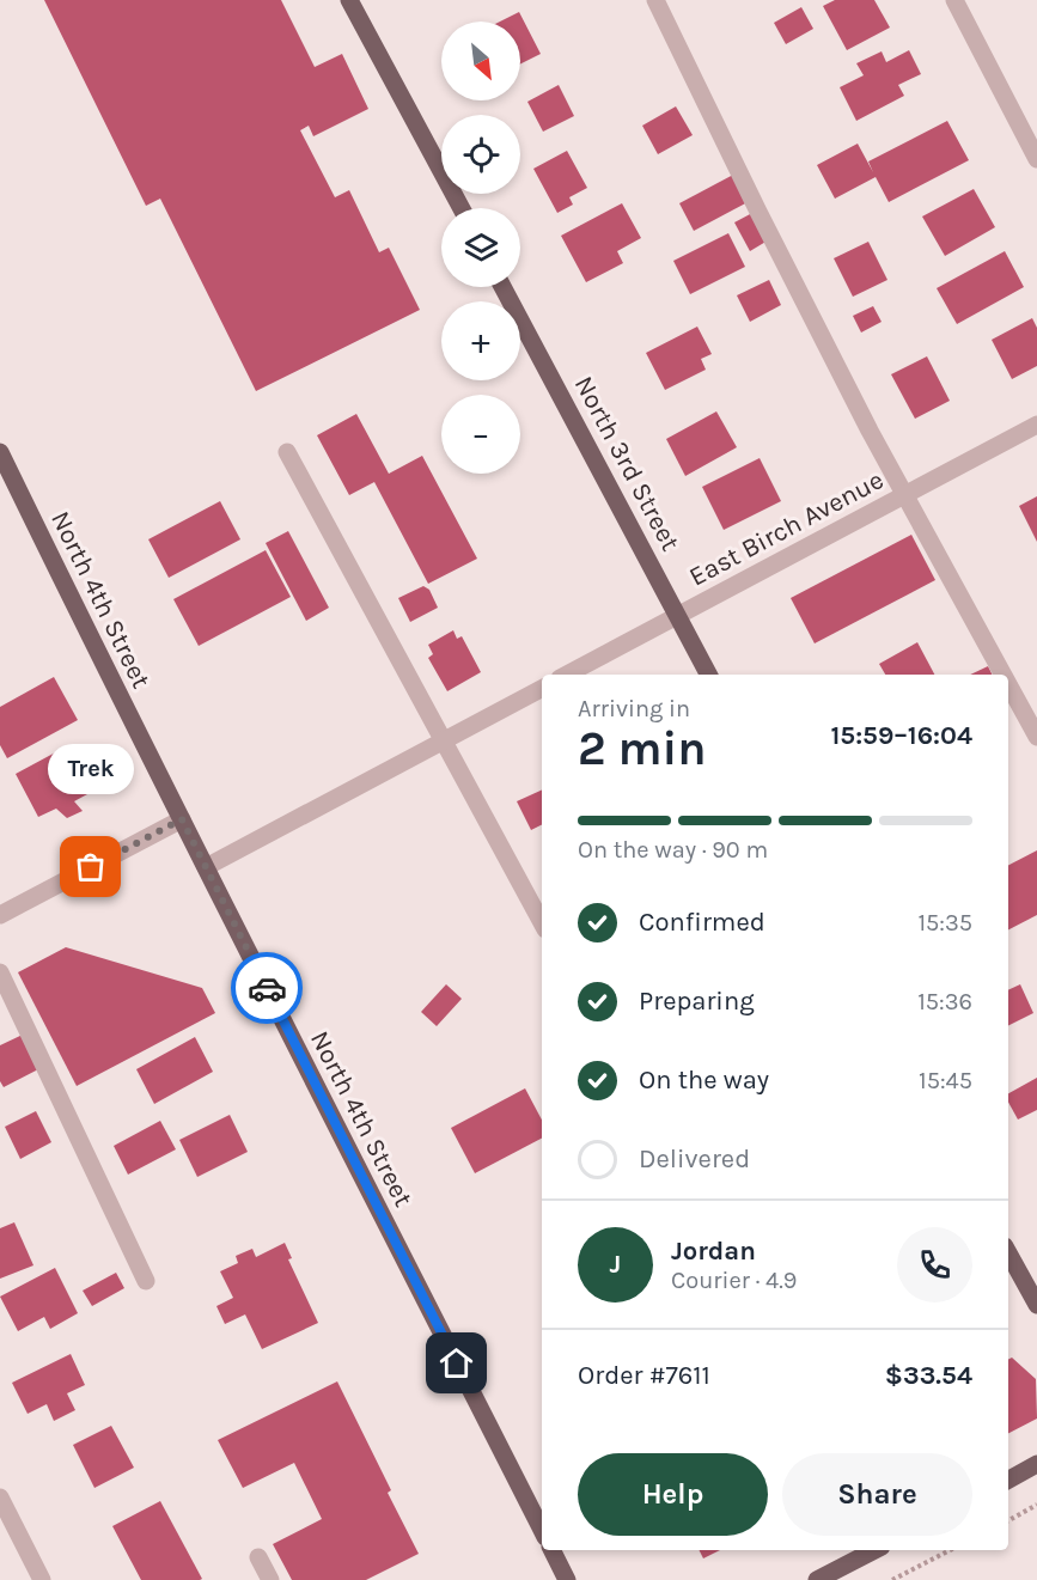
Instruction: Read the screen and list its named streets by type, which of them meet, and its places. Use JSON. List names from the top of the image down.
{
  "streets": {
    "main road": ["North 3rd Street", "North 4th Street"],
    "street": ["East Birch Avenue"]
  },
  "crossings": [
    ["North 3rd Street", "East Birch Avenue"]
  ],
  "places": ["Trek"],
  "north": "bottom right",
  "page": {
    "map_buttons": ["+", "−"],
    "heading": ["2 min", "Arriving in", "15:59–16:04"],
    "panel": [
      "Jordan",
      "Courier · 4.9",
      "Order #7611",
      "$33.54"
    ],
    "bubble": "Trek",
    "bar": "On the way · 90 m",
    "list": [
      ["Confirmed", "15:35"],
      ["Preparing", "15:36"],
      ["On the way", "15:45"],
      "Delivered"
    ],
    "round": "J",
    "buttons": ["Help", "Share"]
  }
}
